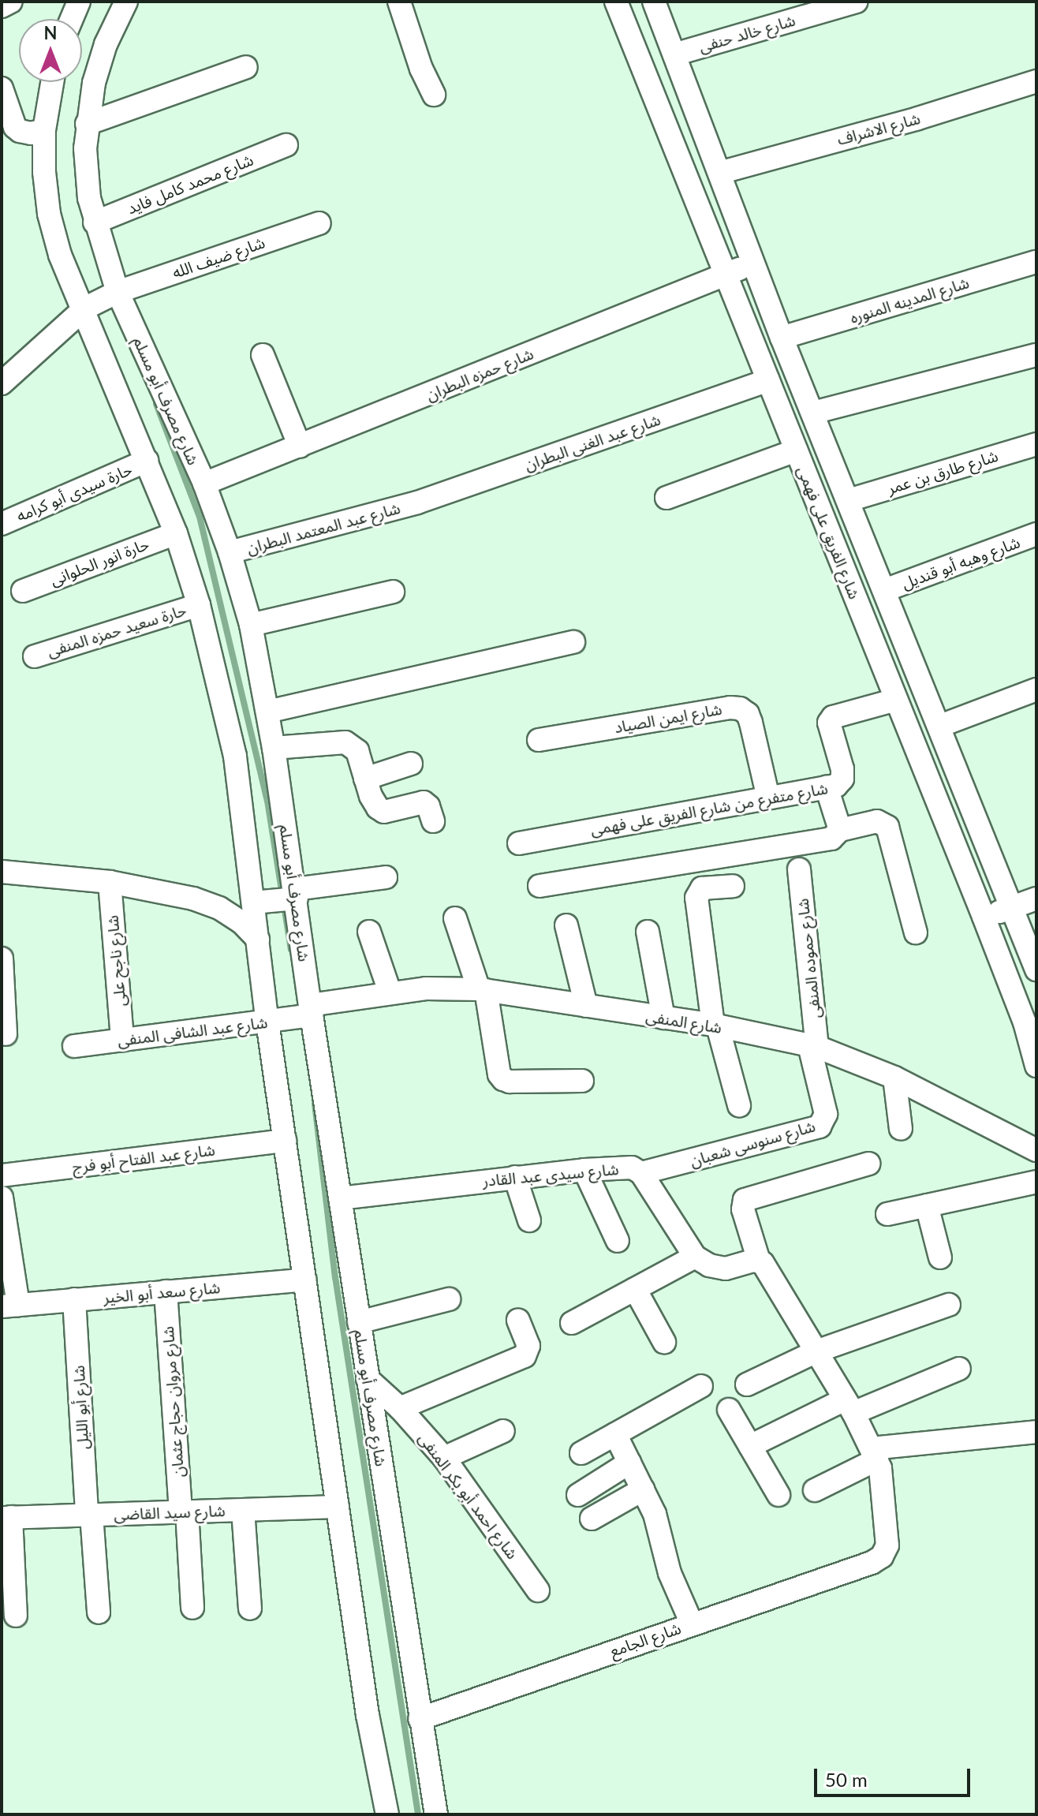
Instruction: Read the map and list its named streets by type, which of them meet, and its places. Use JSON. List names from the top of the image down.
{
  "streets": {
    "street": [
      "شارع خالد حنفى",
      "شارع الاشراف",
      "شارع محمد كامل فايد",
      "شارع ضيف الله",
      "شارع المدينه المنوره",
      "شارع حمزه البطران",
      "شارع مصرف أبو مسلم",
      "شارع عبد الغنى البطران",
      "شارع طارق بن عمر",
      "حارة سيدى أبو كرامه",
      "شارع عبد المعتمد البطران",
      "شارع الفريق على فهمى",
      "حارة انور الحلوانى",
      "شارع وهبه أبو قنديل",
      "حارة سعيد حمزه المنفى",
      "شارع ايمن الصياد",
      "شارع متفرع من شارع الفريق على فهمى",
      "شارع حموده المنفى",
      "شارع ناجح على",
      "شارع المنفى",
      "شارع عبد الشافى المنفى",
      "شارع سنوسى شعبان",
      "شارع عبد الفتاح أبو فرج",
      "شارع سيدى عبد القادر",
      "شارع سعد أبو الخير",
      "شارع مروان حجاج عثمان",
      "شارع أبو الليل",
      "شارع احمد أبو بكر المنفى",
      "شارع سيد القاضى",
      "شارع الجامع"
    ]
  },
  "crossings": [
    ["شارع خالد حنفى", "شارع الفريق على فهمى"],
    ["شارع الاشراف", "شارع الفريق على فهمى"],
    ["شارع محمد كامل فايد", "شارع مصرف أبو مسلم"],
    ["شارع ضيف الله", "شارع مصرف أبو مسلم"],
    ["شارع المدينه المنوره", "شارع الفريق على فهمى"],
    ["شارع حمزه البطران", "شارع مصرف أبو مسلم"],
    ["شارع حمزه البطران", "شارع الفريق على فهمى"],
    ["شارع مصرف أبو مسلم", "شارع عبد المعتمد البطران"],
    ["شارع مصرف أبو مسلم", "شارع المنفى"],
    ["شارع مصرف أبو مسلم", "شارع عبد الشافى المنفى"],
    ["شارع مصرف أبو مسلم", "شارع سيدى عبد القادر"],
    ["شارع مصرف أبو مسلم", "شارع احمد أبو بكر المنفى"],
    ["شارع مصرف أبو مسلم", "شارع الجامع"],
    ["شارع عبد الغنى البطران", "شارع عبد المعتمد البطران"],
    ["شارع عبد الغنى البطران", "شارع الفريق على فهمى"],
    ["شارع طارق بن عمر", "شارع الفريق على فهمى"],
    ["شارع الفريق على فهمى", "شارع وهبه أبو قنديل"],
    ["شارع الفريق على فهمى", "شارع متفرع من شارع الفريق على فهمى"],
    ["شارع ايمن الصياد", "شارع متفرع من شارع الفريق على فهمى"],
    ["شارع حموده المنفى", "شارع المنفى"],
    ["شارع حموده المنفى", "شارع سنوسى شعبان"],
    ["شارع ناجح على", "شارع عبد الشافى المنفى"],
    ["شارع المنفى", "شارع عبد الشافى المنفى"],
    ["شارع المنفى", "شارع سنوسى شعبان"],
    ["شارع سنوسى شعبان", "شارع سيدى عبد القادر"],
    ["شارع سعد أبو الخير", "شارع مروان حجاج عثمان"],
    ["شارع سعد أبو الخير", "شارع أبو الليل"],
    ["شارع مروان حجاج عثمان", "شارع سيد القاضى"],
    ["شارع أبو الليل", "شارع سيد القاضى"]
  ],
  "scale_bar": "50 m",
  "north": "top"
}
